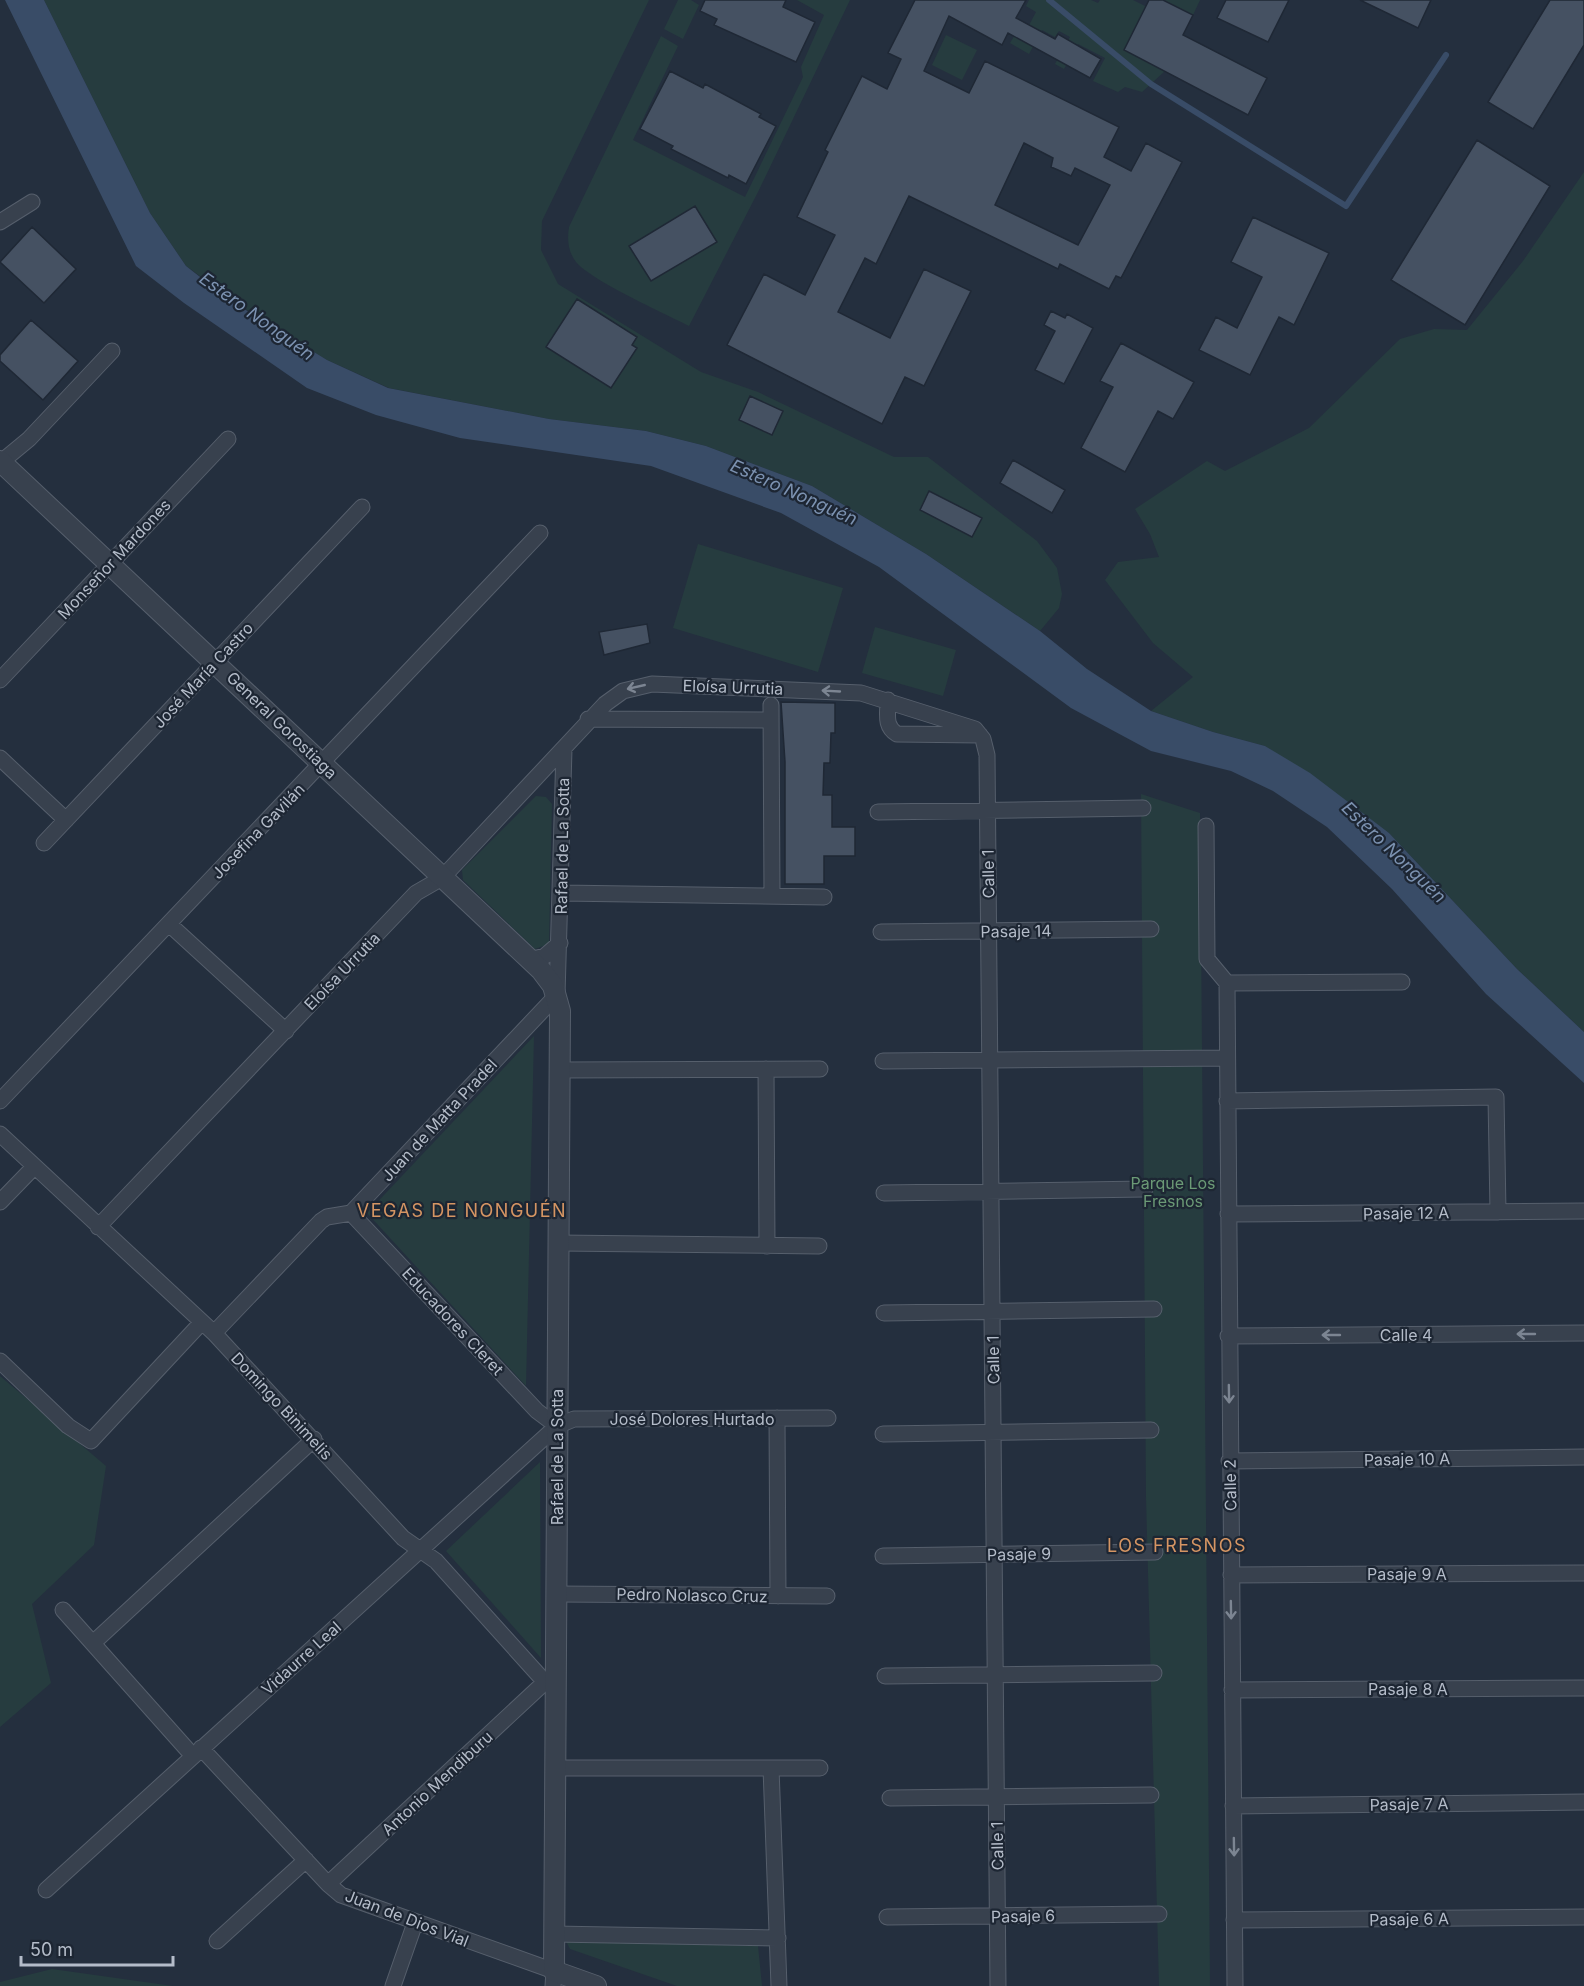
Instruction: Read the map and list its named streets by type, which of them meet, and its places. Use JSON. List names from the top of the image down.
{
  "streets": {
    "street": [
      "Monseñor Mardones",
      "José María Castro",
      "Eloísa Urrutia",
      "General Gorostiaga",
      "Josefina Gavilán",
      "Rafael de La Sotta",
      "Calle 1",
      "Pasaje 14",
      "Juan de Matta Pradel",
      "Pasaje 12 A",
      "Educadores Cleret",
      "Calle 4",
      "Domingo Binimelis",
      "José Dolores Hurtado",
      "Pasaje 10 A",
      "Calle 2",
      "Pasaje 9",
      "Pasaje 9 A",
      "Pedro Nolasco Cruz",
      "Vidaurre Leal",
      "Pasaje 8 A",
      "Antonio Mendiburu",
      "Pasaje 7 A",
      "Pasaje 6",
      "Juan de Dios Vial",
      "Pasaje 6 A"
    ]
  },
  "crossings": [
    ["Monseñor Mardones", "General Gorostiaga"],
    ["José María Castro", "General Gorostiaga"],
    ["Eloísa Urrutia", "General Gorostiaga"],
    ["Eloísa Urrutia", "Rafael de La Sotta"],
    ["Eloísa Urrutia", "Domingo Binimelis"],
    ["General Gorostiaga", "Josefina Gavilán"],
    ["General Gorostiaga", "Rafael de La Sotta"],
    ["General Gorostiaga", "Juan de Matta Pradel"],
    ["Rafael de La Sotta", "Juan de Matta Pradel"],
    ["Rafael de La Sotta", "Educadores Cleret"],
    ["Rafael de La Sotta", "Domingo Binimelis"],
    ["Rafael de La Sotta", "José Dolores Hurtado"],
    ["Rafael de La Sotta", "Pedro Nolasco Cruz"],
    ["Rafael de La Sotta", "Vidaurre Leal"],
    ["Rafael de La Sotta", "Antonio Mendiburu"],
    ["Rafael de La Sotta", "Juan de Dios Vial"],
    ["Calle 1", "Pasaje 14"],
    ["Calle 1", "Pasaje 9"],
    ["Calle 1", "Pasaje 6"],
    ["Juan de Matta Pradel", "Educadores Cleret"],
    ["Pasaje 12 A", "Calle 2"],
    ["Educadores Cleret", "José Dolores Hurtado"],
    ["Educadores Cleret", "Vidaurre Leal"],
    ["Calle 4", "Calle 2"],
    ["Domingo Binimelis", "Vidaurre Leal"],
    ["Domingo Binimelis", "Antonio Mendiburu"],
    ["José Dolores Hurtado", "Vidaurre Leal"],
    ["Pasaje 10 A", "Calle 2"],
    ["Calle 2", "Pasaje 9 A"],
    ["Calle 2", "Pasaje 8 A"],
    ["Calle 2", "Pasaje 7 A"],
    ["Calle 2", "Pasaje 6 A"],
    ["Vidaurre Leal", "Juan de Dios Vial"],
    ["Antonio Mendiburu", "Juan de Dios Vial"]
  ],
  "one_way": ["Calle 4", "Calle 2"],
  "districts": ["VEGAS DE NONGUÉN", "LOS FRESNOS"],
  "water": ["Estero Nonguén"],
  "parks": ["Parque Los Fresnos"],
  "scale_bar": "50 m"
}
